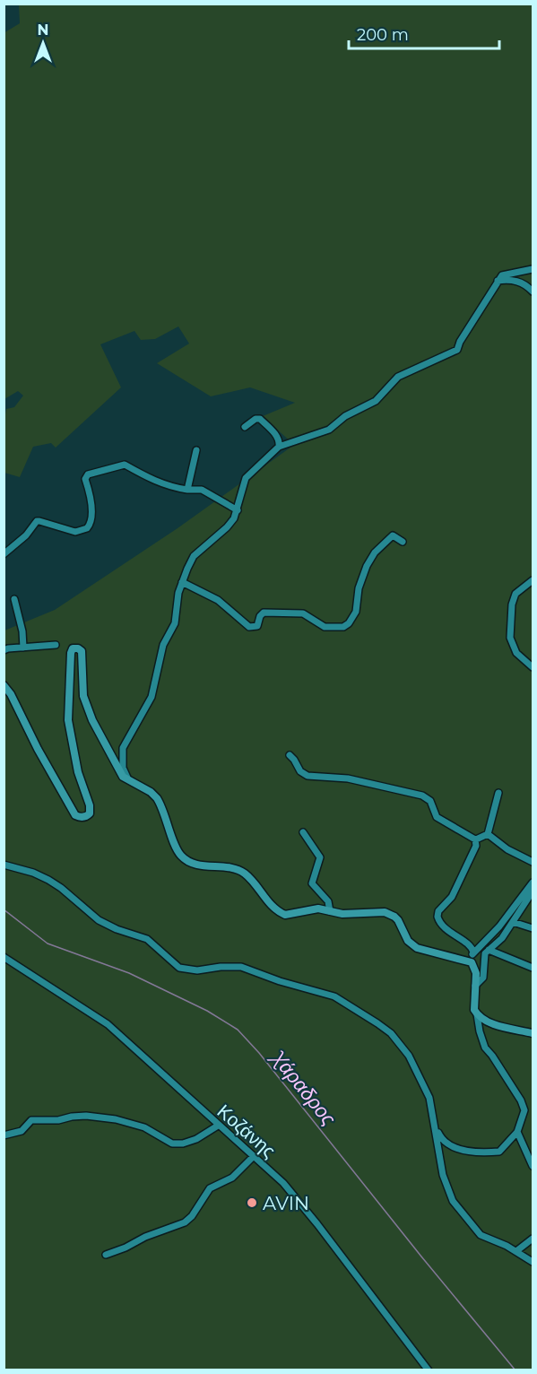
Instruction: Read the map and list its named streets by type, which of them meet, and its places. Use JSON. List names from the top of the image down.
{
  "streets": {
    "street": ["Κοζάνης"]
  },
  "water": ["Χάραδρος"],
  "places": ["AVIN"],
  "scale_bar": "200 m",
  "north": "top"
}
